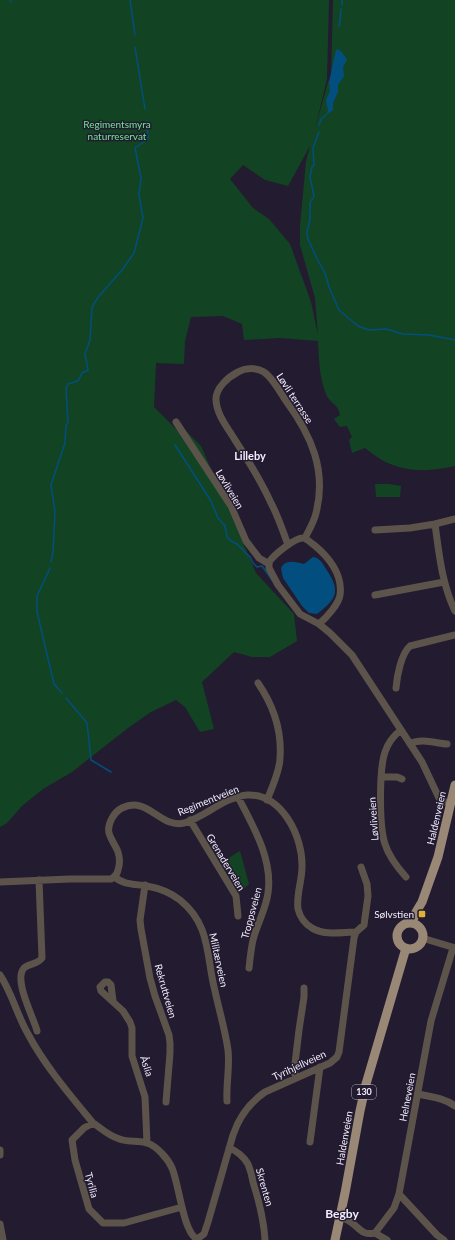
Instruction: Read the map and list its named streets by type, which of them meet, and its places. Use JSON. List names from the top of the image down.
{
  "streets": {
    "main road": ["Haldenveien", "130"],
    "street": [
      "Løvli terrasse",
      "Løvliveien",
      "Regimentveien",
      "Grenaderveien",
      "Troppsveien",
      "Militærveien",
      "Rekruttveien",
      "Tyrihjellveien",
      "Åslia",
      "Helneveien",
      "Tyrilia",
      "Skrenten"
    ]
  },
  "crossings": [
    ["Løvli terrasse", "Løvliveien"],
    ["Regimentveien", "Grenaderveien"],
    ["Regimentveien", "Troppsveien"],
    ["Regimentveien", "Militærveien"],
    ["Regimentveien", "Tyrihjellveien"],
    ["Militærveien", "Rekruttveien"],
    ["Tyrihjellveien", "Skrenten"]
  ],
  "districts": ["Lilleby", "Begby"],
  "parks": ["Regimentsmyra naturreservat"],
  "places": {
    "transit": ["Sølvstien"]
  }
}
